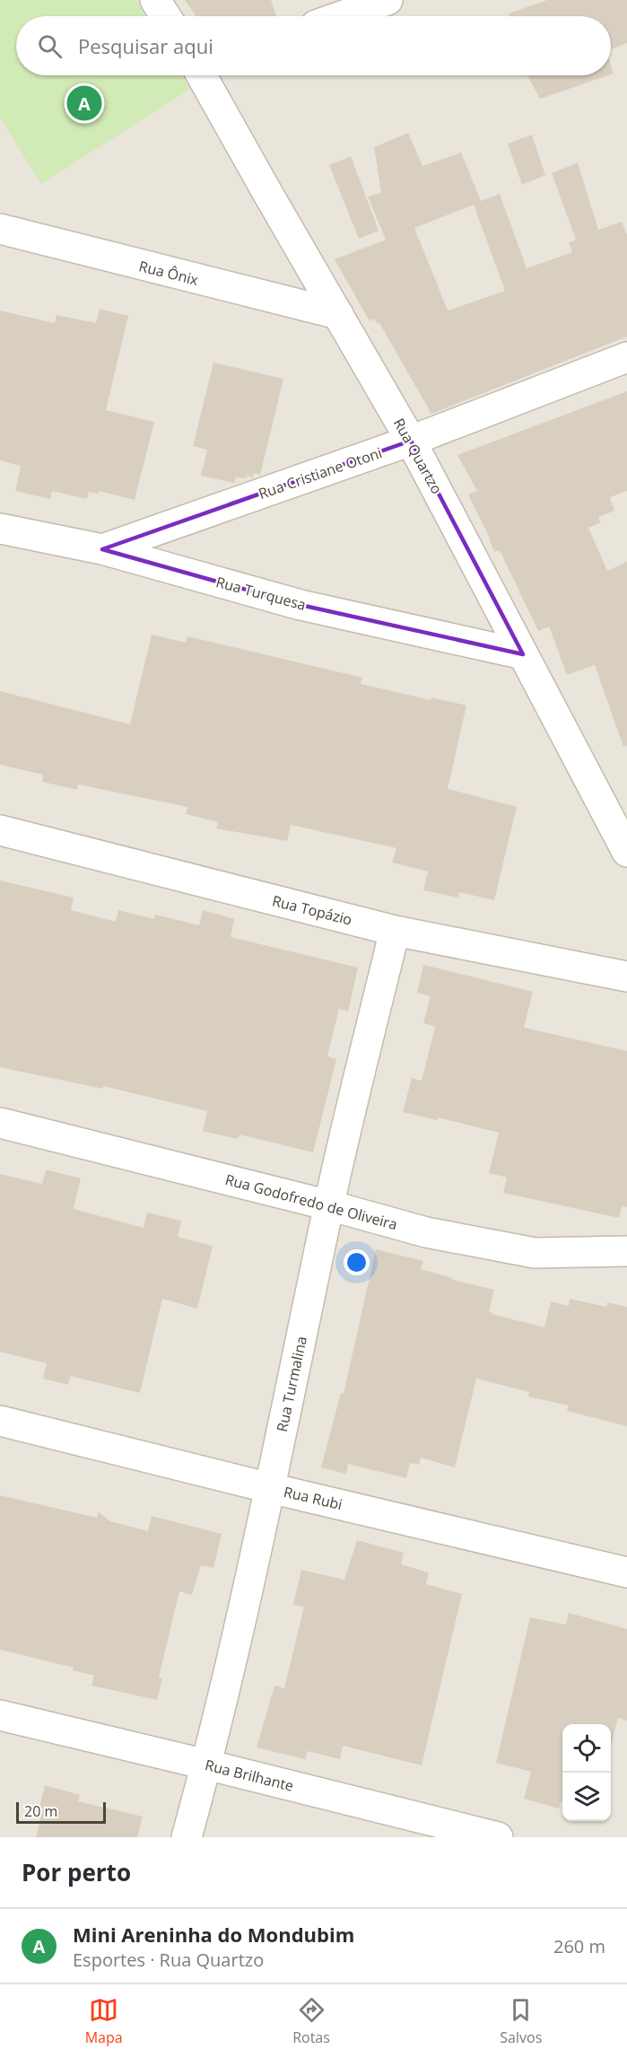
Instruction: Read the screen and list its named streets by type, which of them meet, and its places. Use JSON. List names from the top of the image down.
{
  "streets": {
    "street": [
      "Rua Ônix",
      "Rua Quartzo",
      "Rua Cristiane Otoni",
      "Rua Turquesa",
      "Rua Topázio",
      "Rua Godofredo de Oliveira",
      "Rua Turmalina",
      "Rua Rubi",
      "Rua Brilhante"
    ]
  },
  "crossings": [
    ["Rua Ônix", "Rua Quartzo"],
    ["Rua Quartzo", "Rua Cristiane Otoni"],
    ["Rua Quartzo", "Rua Turquesa"],
    ["Rua Cristiane Otoni", "Rua Turquesa"],
    ["Rua Topázio", "Rua Turmalina"],
    ["Rua Godofredo de Oliveira", "Rua Turmalina"],
    ["Rua Turmalina", "Rua Rubi"],
    ["Rua Turmalina", "Rua Brilhante"]
  ],
  "scale_bar": "20 m",
  "page": {
    "search": "Pesquisar aqui",
    "pins": "A",
    "scale": "20 m",
    "heading": "Por perto",
    "list": [
      {
        "mark": "A",
        "name": "Mini Areninha do Mondubim",
        "note": "Esportes · Rua Quartzo",
        "value": "260 m"
      }
    ],
    "nav": ["Mapa", "Rotas", "Salvos"]
  }
}
